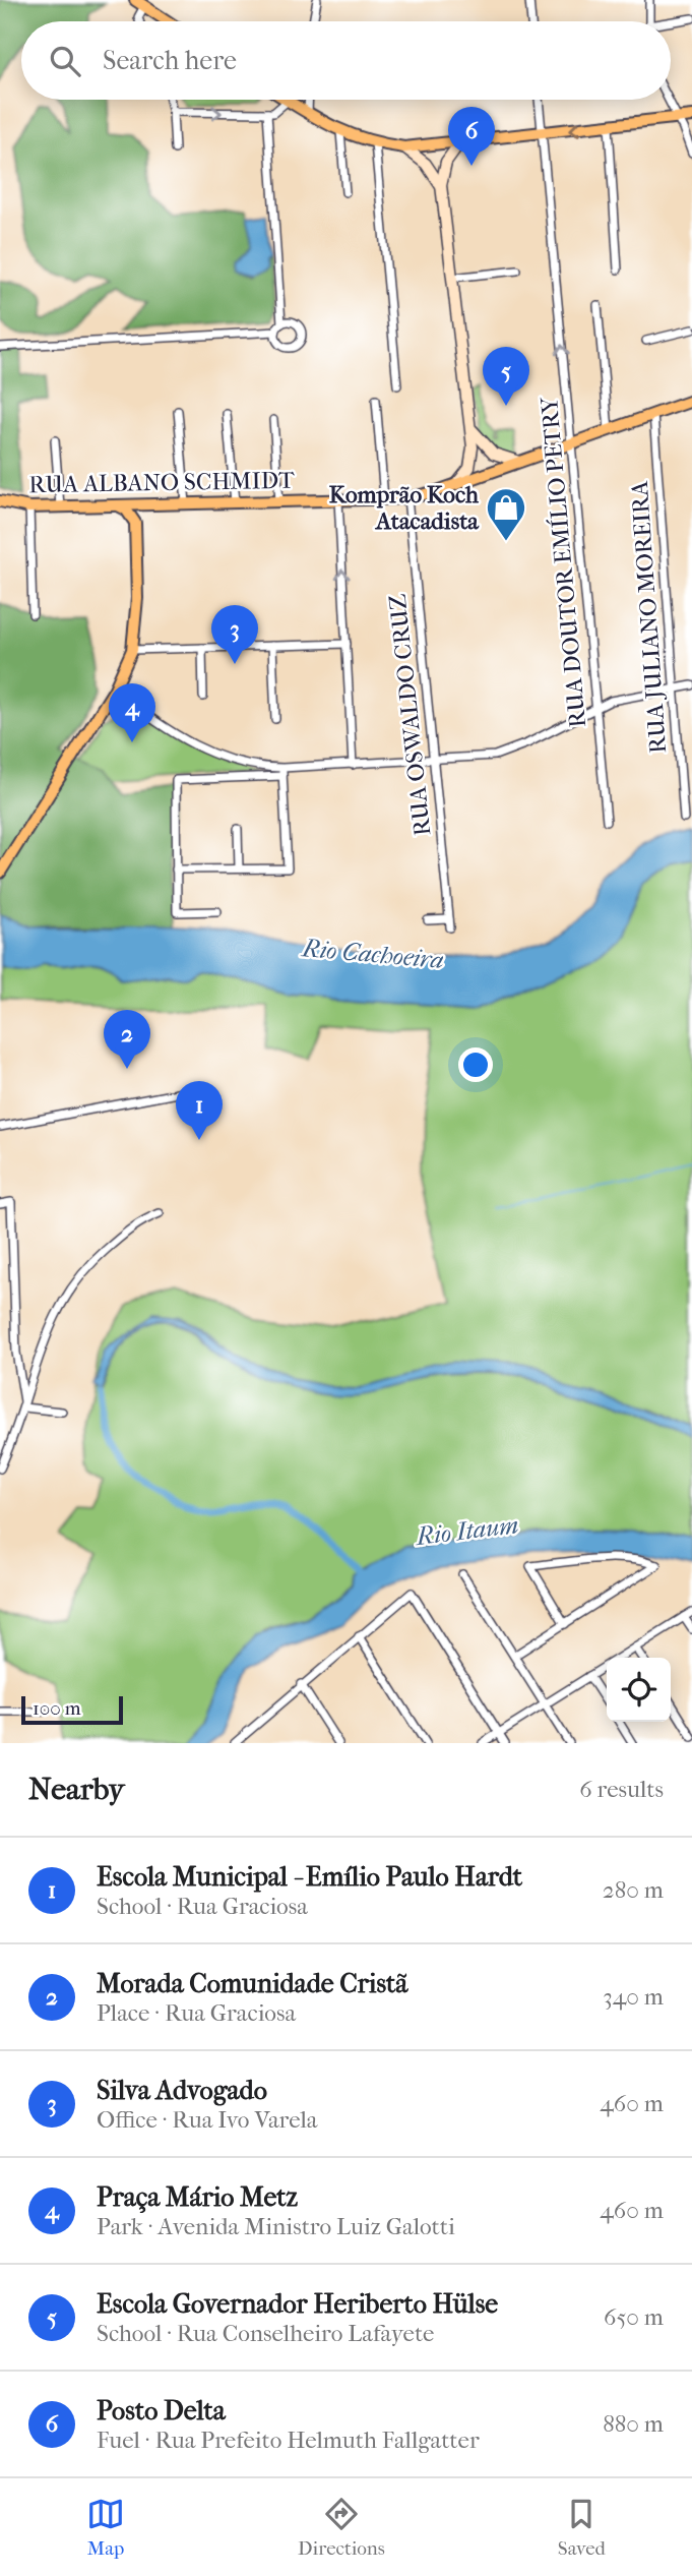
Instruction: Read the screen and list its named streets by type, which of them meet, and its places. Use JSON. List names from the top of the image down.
{
  "streets": {
    "main road": ["RUA ALBANO SCHMIDT"],
    "street": ["RUA DOUTOR EMÍLIO PETRY", "RUA JULIANO MOREIRA", "RUA OSWALDO CRUZ"]
  },
  "crossings": [
    ["RUA ALBANO SCHMIDT", "RUA DOUTOR EMÍLIO PETRY"],
    ["RUA ALBANO SCHMIDT", "RUA JULIANO MOREIRA"],
    ["RUA ALBANO SCHMIDT", "RUA OSWALDO CRUZ"]
  ],
  "water": ["Rio Cachoeira", "Rio Itaum"],
  "places": {
    "shop": ["Komprão Koch Atacadista"]
  },
  "scale_bar": "100 m",
  "page": {
    "search": "Search here",
    "pins": [
      "6",
      "5",
      "3",
      "4",
      "2",
      "1"
    ],
    "scale": "100 m",
    "heading": ["Nearby", "6 results"],
    "list": [
      {
        "mark": "1",
        "name": "Escola Municipal - Emílio Paulo Hardt",
        "note": "School · Rua Graciosa",
        "value": "280 m"
      },
      {
        "mark": "2",
        "name": "Morada Comunidade Cristã",
        "note": "Place · Rua Graciosa",
        "value": "340 m"
      },
      {
        "mark": "3",
        "name": "Silva Advogado",
        "note": "Office · Rua Ivo Varela",
        "value": "460 m"
      },
      {
        "mark": "4",
        "name": "Praça Mário Metz",
        "note": "Park · Avenida Ministro Luiz Galotti",
        "value": "460 m"
      },
      {
        "mark": "5",
        "name": "Escola Governador Heriberto Hülse",
        "note": "School · Rua Conselheiro Lafayete",
        "value": "650 m"
      },
      {
        "mark": "6",
        "name": "Posto Delta",
        "note": "Fuel · Rua Prefeito Helmuth Fallgatter",
        "value": "880 m"
      }
    ],
    "nav": ["Map", "Directions", "Saved"]
  }
}
